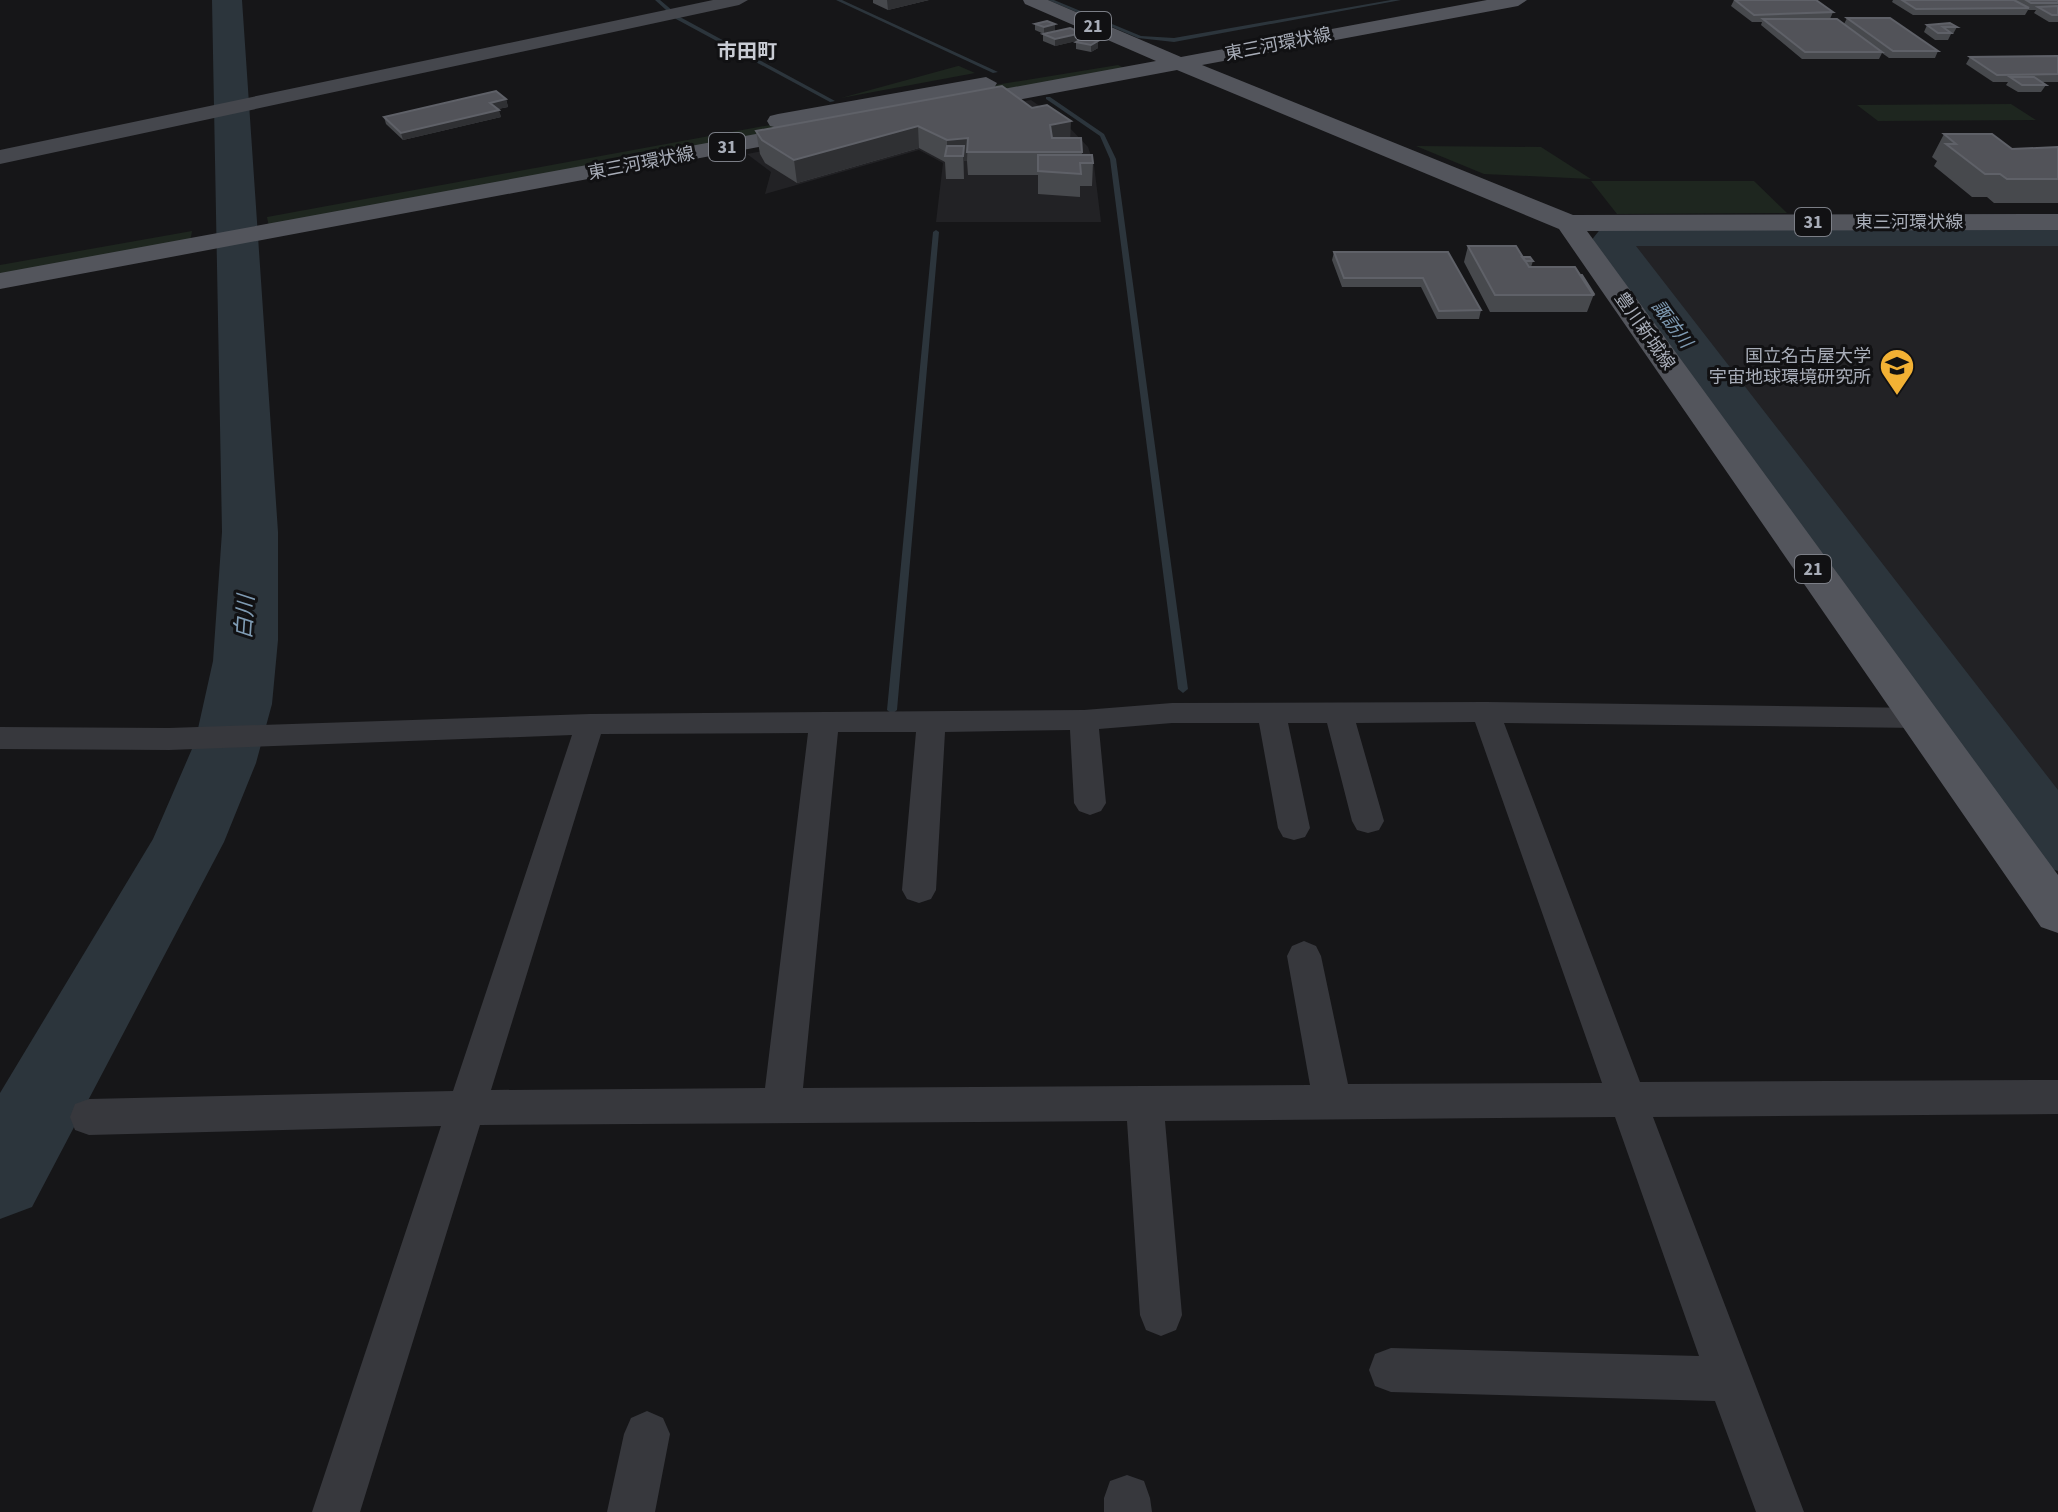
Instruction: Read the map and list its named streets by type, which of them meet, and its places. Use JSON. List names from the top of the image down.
{
  "streets": {
    "main road": [
      "21",
      "東三河環状線",
      "31",
      "豊川新城線"
    ]
  },
  "crossings": [
    ["東三河環状線", "豊川新城線"]
  ],
  "districts": ["市田町"],
  "water": ["諏訪川", "白川"],
  "places": {
    "school or university": ["国立名古屋大学 宇宙地球環境研究所"]
  }
}
